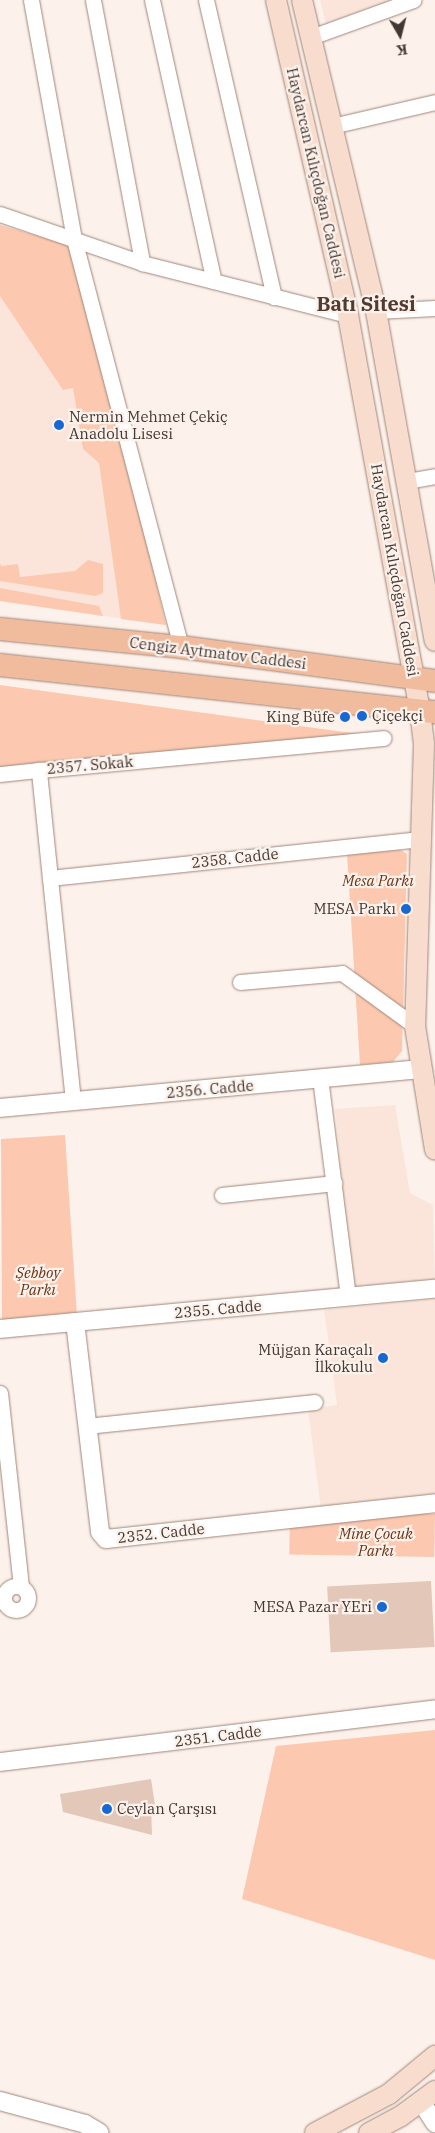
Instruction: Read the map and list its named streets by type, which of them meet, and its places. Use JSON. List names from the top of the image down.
{
  "streets": {
    "main road": ["Haydarcan Kılıçdoğan Caddesi", "Cengiz Aytmatov Caddesi"],
    "street": [
      "2357. Sokak",
      "2358. Cadde",
      "2356. Cadde",
      "2355. Cadde",
      "2352. Cadde",
      "2351. Cadde"
    ]
  },
  "crossings": [
    ["Haydarcan Kılıçdoğan Caddesi", "Cengiz Aytmatov Caddesi"],
    ["Haydarcan Kılıçdoğan Caddesi", "2358. Cadde"],
    ["Haydarcan Kılıçdoğan Caddesi", "2356. Cadde"],
    ["2357. Sokak", "2358. Cadde"],
    ["2357. Sokak", "2356. Cadde"],
    ["2355. Cadde", "2352. Cadde"]
  ],
  "districts": ["Batı Sitesi"],
  "parks": ["Mesa Parkı", "Şebboy Parkı", "Mine Çocuk Parkı"],
  "places": [
    "Nermin Mehmet Çekiç Anadolu Lisesi",
    "Çiçekçi",
    "King Büfe",
    "MESA Parkı",
    "Müjgan Karaçalı İlkokulu",
    "MESA Pazar YEri",
    "Ceylan Çarşısı"
  ],
  "north": "bottom"
}
